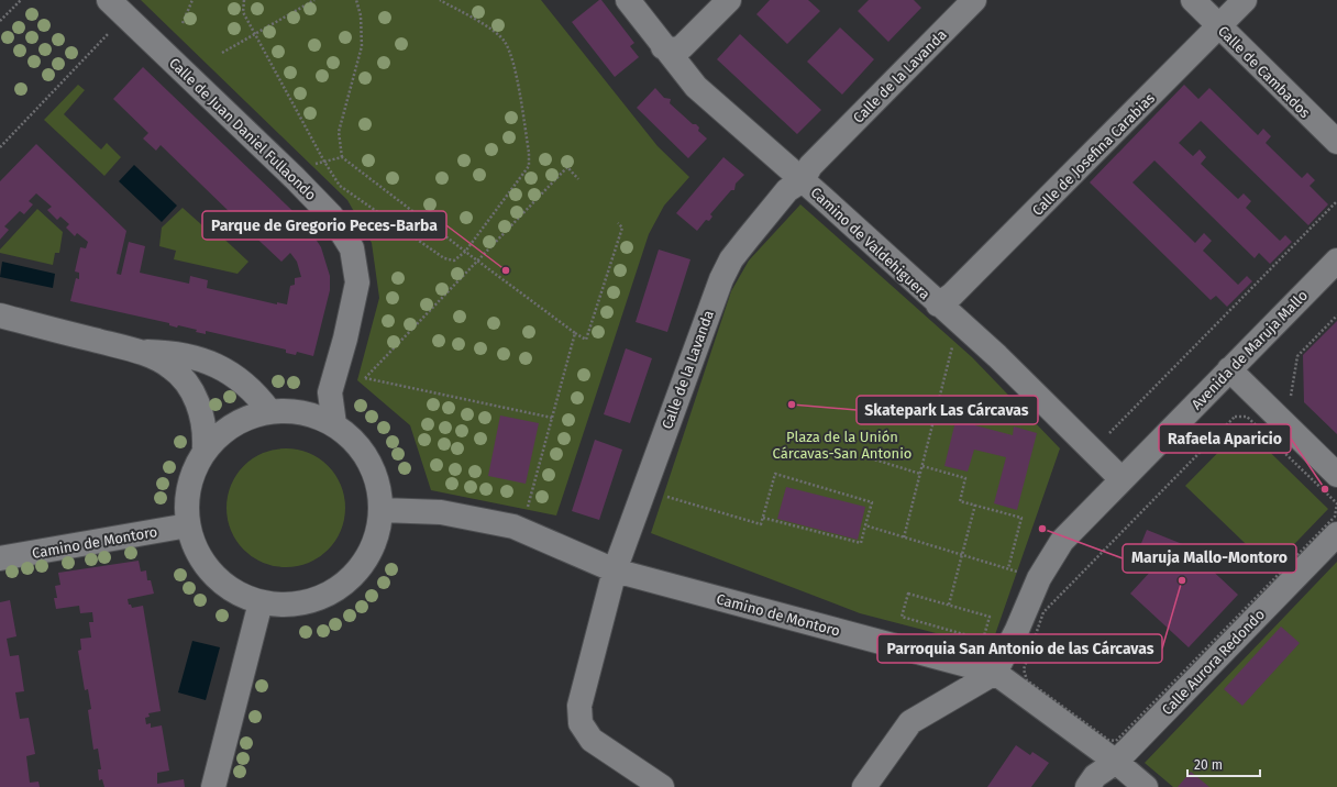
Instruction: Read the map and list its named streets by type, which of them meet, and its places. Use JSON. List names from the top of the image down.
{
  "streets": {
    "street": [
      "Calle de Cambados",
      "Calle de la Lavanda",
      "Calle de Juan Daniel Fullaondo",
      "Calle de Josefina Carabias",
      "Camino de Valdehiguera",
      "Avenida de Maruja Mallo",
      "Camino de Montoro",
      "Calle Aurora Redondo"
    ]
  },
  "crossings": [
    ["Calle de Cambados", "Calle de Josefina Carabias"],
    ["Calle de la Lavanda", "Camino de Valdehiguera"],
    ["Calle de la Lavanda", "Camino de Montoro"],
    ["Calle de Josefina Carabias", "Camino de Valdehiguera"],
    ["Camino de Valdehiguera", "Avenida de Maruja Mallo"],
    ["Avenida de Maruja Mallo", "Camino de Montoro"],
    ["Camino de Montoro", "Calle Aurora Redondo"]
  ],
  "parks": ["Plaza de la Unión Cárcavas-San Antonio"],
  "places": [
    "Parque de Gregorio Peces-Barba",
    "Skatepark Las Cárcavas",
    "Rafaela Aparicio",
    "Maruja Mallo-Montoro",
    "Parroquia San Antonio de las Cárcavas"
  ],
  "scale_bar": "20 m"
}
